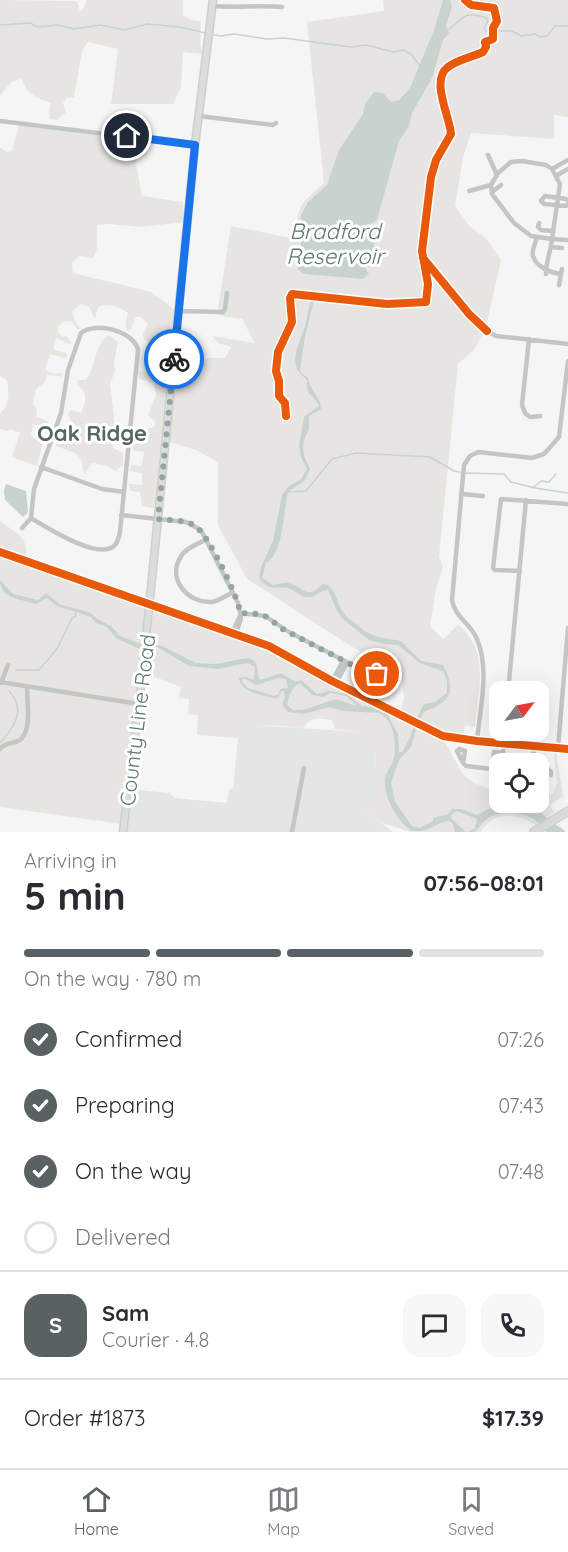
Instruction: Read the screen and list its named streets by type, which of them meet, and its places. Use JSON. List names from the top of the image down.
{
  "streets": {
    "main road": ["County Line Road"]
  },
  "districts": ["Oak Ridge"],
  "water": ["Bradford Reservoir"],
  "north": "top right",
  "page": {
    "heading": ["5 min", "Arriving in", "07:56–08:01"],
    "panel": [
      "Sam",
      "Courier · 4.8",
      "Order #1873",
      "$17.39"
    ],
    "bar": "On the way · 780 m",
    "list": [
      ["Confirmed", "07:26"],
      ["Preparing", "07:43"],
      ["On the way", "07:48"],
      "Delivered"
    ],
    "round": "S",
    "tabs": ["Home", "Map", "Saved"]
  }
}
